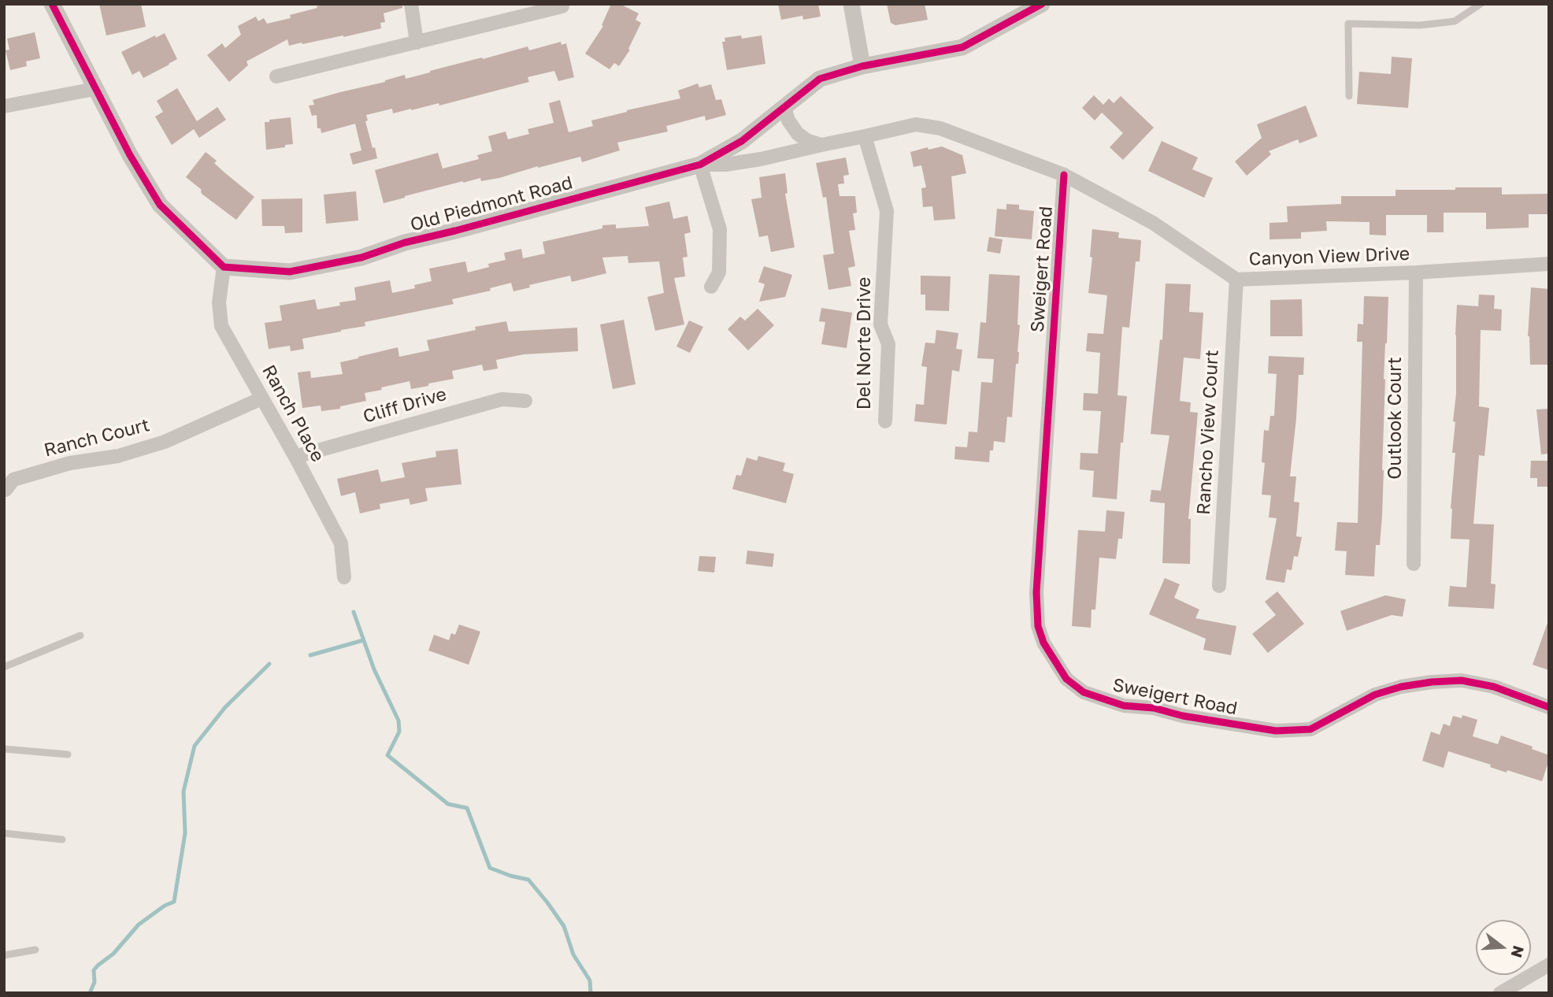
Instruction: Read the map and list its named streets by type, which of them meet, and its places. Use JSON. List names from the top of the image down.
{
  "streets": {
    "street": [
      "Old Piedmont Road",
      "Canyon View Drive",
      "Sweigert Road",
      "Del Norte Drive",
      "Cliff Drive",
      "Ranch Place",
      "Outlook Court",
      "Rancho View Court",
      "Ranch Court"
    ]
  },
  "crossings": [
    ["Old Piedmont Road", "Canyon View Drive"],
    ["Old Piedmont Road", "Ranch Place"],
    ["Canyon View Drive", "Sweigert Road"],
    ["Canyon View Drive", "Del Norte Drive"],
    ["Canyon View Drive", "Outlook Court"],
    ["Canyon View Drive", "Rancho View Court"],
    ["Cliff Drive", "Ranch Place"],
    ["Ranch Place", "Ranch Court"]
  ],
  "north": "right"
}
